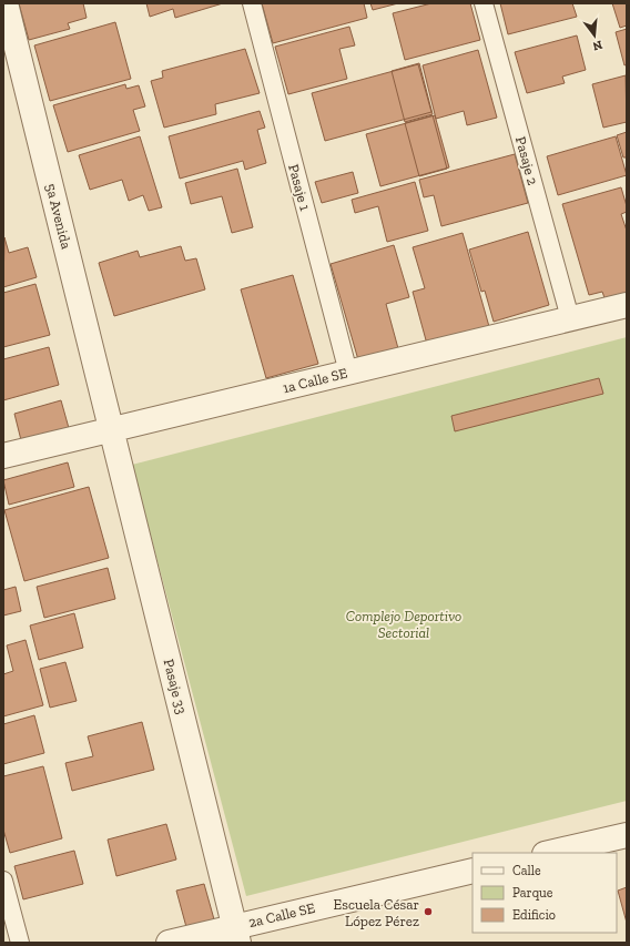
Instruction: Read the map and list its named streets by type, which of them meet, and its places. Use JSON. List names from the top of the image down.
{
  "streets": {
    "street": [
      "5a Avenida",
      "1a Calle SE",
      "Pasaje 33",
      "2a Calle SE"
    ],
    "lane": ["Pasaje 2", "Pasaje 1"]
  },
  "crossings": [
    ["Pasaje 2", "1a Calle SE"],
    ["Pasaje 1", "1a Calle SE"],
    ["5a Avenida", "1a Calle SE"],
    ["5a Avenida", "Pasaje 33"],
    ["1a Calle SE", "Pasaje 33"],
    ["Pasaje 33", "2a Calle SE"]
  ],
  "parks": ["Complejo Deportivo Sectorial"],
  "places": ["Escuela César López Pérez"],
  "legend": ["Calle", "Parque", "Edificio"],
  "north": "bottom"
}
